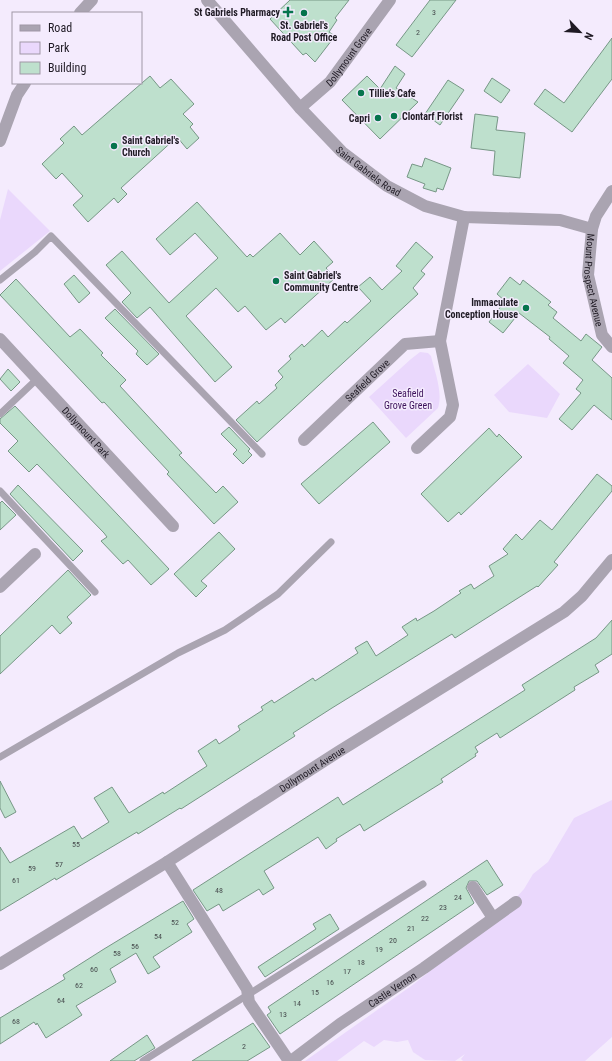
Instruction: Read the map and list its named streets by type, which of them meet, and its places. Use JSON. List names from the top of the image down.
{
  "streets": {
    "street": [
      "Dollymount Grove",
      "Saint Gabriels Road",
      "Mount Prospect Avenue",
      "Seafield Grove",
      "Dollymount Park",
      "Dollymount Avenue",
      "Castle Vernon"
    ]
  },
  "crossings": [
    ["Dollymount Grove", "Saint Gabriels Road"],
    ["Saint Gabriels Road", "Mount Prospect Avenue"],
    ["Dollymount Avenue", "Castle Vernon"]
  ],
  "parks": ["Seafield Grove Green"],
  "places": {
    "health": ["St Gabriels Pharmacy"],
    "other": [
      "St. Gabriel's Road Post Office",
      "Tillie's Cafe",
      "Clontarf Florist",
      "Capri",
      "Saint Gabriel's Church",
      "Saint Gabriel's Community Centre",
      "Immaculate Conception House"
    ]
  },
  "house_numbers": [
    "3",
    "2",
    "55",
    "57",
    "59",
    "61",
    "48",
    "24",
    "23",
    "22",
    "52",
    "21",
    "54",
    "20",
    "56",
    "19",
    "58",
    "18",
    "60",
    "17",
    "16",
    "62",
    "15",
    "64",
    "14",
    "13",
    "68",
    "2"
  ],
  "legend": ["Road", "Park", "Building"],
  "north": "bottom right"
}
